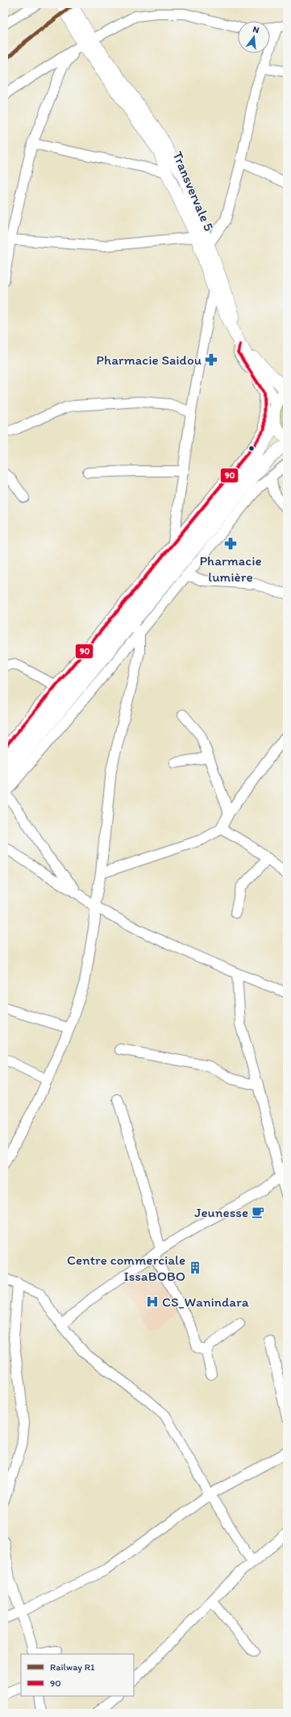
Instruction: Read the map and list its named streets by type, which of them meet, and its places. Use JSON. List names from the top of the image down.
{
  "streets": {
    "main road": ["Transvervale 5"]
  },
  "places": {
    "pharmacy": ["Pharmacie Saidou", "Pharmacie lumière"],
    "cafe": ["Jeunesse"],
    "building": ["Centre commerciale IssaBOBO"],
    "hospital": ["CS_Wanindara"]
  },
  "lines": ["rail line R1", "transit line 90"],
  "legend": ["Railway R1", "90"],
  "north": "top"
}
